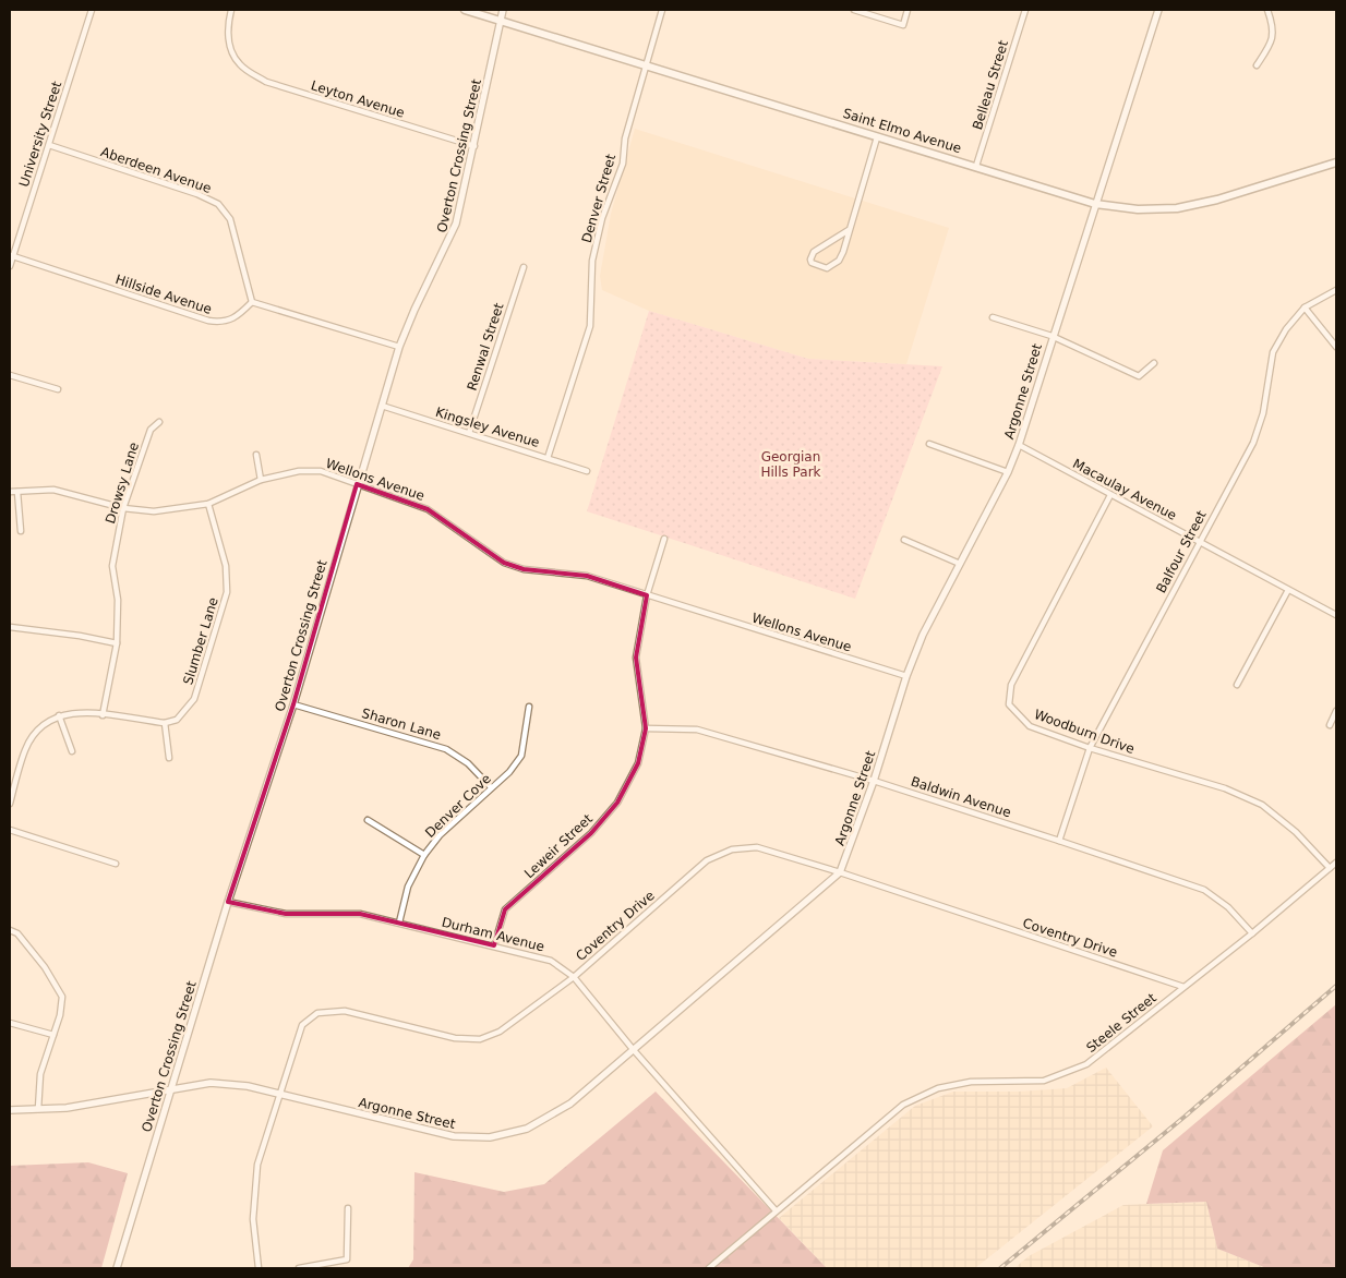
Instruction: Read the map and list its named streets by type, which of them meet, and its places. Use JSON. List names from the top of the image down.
{
  "streets": {
    "main road": ["Saint Elmo Avenue"],
    "street": [
      "Belleau Street",
      "Leyton Avenue",
      "University Street",
      "Overton Crossing Street",
      "Aberdeen Avenue",
      "Denver Street",
      "Hillside Avenue",
      "Renwal Street",
      "Argonne Street",
      "Kingsley Avenue",
      "Wellons Avenue",
      "Drowsy Lane",
      "Macaulay Avenue",
      "Balfour Street",
      "Slumber Lane",
      "Sharon Lane",
      "Woodburn Drive",
      "Baldwin Avenue",
      "Denver Cove",
      "Leweir Street",
      "Coventry Drive",
      "Durham Avenue",
      "Steele Street"
    ]
  },
  "crossings": [
    ["Belleau Street", "Saint Elmo Avenue"],
    ["Leyton Avenue", "Overton Crossing Street"],
    ["Saint Elmo Avenue", "Overton Crossing Street"],
    ["Saint Elmo Avenue", "Denver Street"],
    ["Saint Elmo Avenue", "Argonne Street"],
    ["University Street", "Aberdeen Avenue"],
    ["University Street", "Hillside Avenue"],
    ["Overton Crossing Street", "Argonne Street"],
    ["Overton Crossing Street", "Kingsley Avenue"],
    ["Overton Crossing Street", "Wellons Avenue"],
    ["Overton Crossing Street", "Sharon Lane"],
    ["Overton Crossing Street", "Durham Avenue"],
    ["Aberdeen Avenue", "Hillside Avenue"],
    ["Denver Street", "Kingsley Avenue"],
    ["Renwal Street", "Kingsley Avenue"],
    ["Argonne Street", "Wellons Avenue"],
    ["Argonne Street", "Macaulay Avenue"],
    ["Argonne Street", "Baldwin Avenue"],
    ["Argonne Street", "Coventry Drive"],
    ["Argonne Street", "Durham Avenue"],
    ["Wellons Avenue", "Drowsy Lane"],
    ["Wellons Avenue", "Slumber Lane"],
    ["Wellons Avenue", "Leweir Street"],
    ["Macaulay Avenue", "Balfour Street"],
    ["Macaulay Avenue", "Woodburn Drive"],
    ["Balfour Street", "Woodburn Drive"],
    ["Balfour Street", "Baldwin Avenue"],
    ["Sharon Lane", "Denver Cove"],
    ["Woodburn Drive", "Steele Street"],
    ["Baldwin Avenue", "Leweir Street"],
    ["Baldwin Avenue", "Steele Street"],
    ["Denver Cove", "Durham Avenue"],
    ["Leweir Street", "Durham Avenue"],
    ["Coventry Drive", "Durham Avenue"],
    ["Coventry Drive", "Steele Street"],
    ["Durham Avenue", "Steele Street"]
  ],
  "parks": ["Georgian Hills Park"]
}
